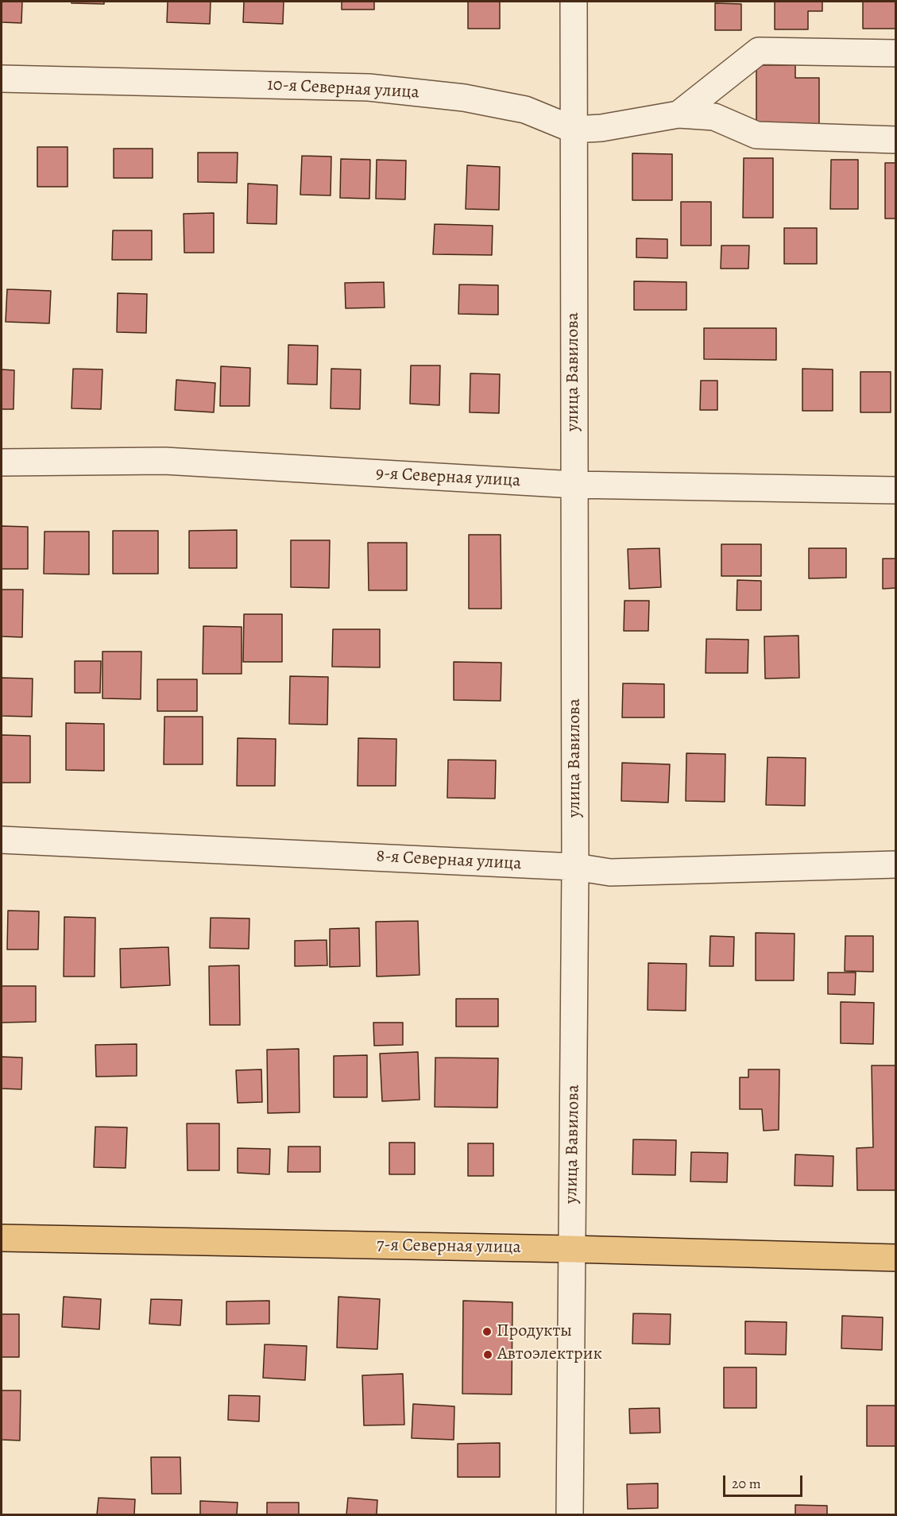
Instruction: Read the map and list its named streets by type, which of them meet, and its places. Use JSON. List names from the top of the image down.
{
  "streets": {
    "main road": ["7-я Северная улица"],
    "street": [
      "10-я Северная улица",
      "улица Вавилова",
      "9-я Северная улица",
      "8-я Северная улица"
    ]
  },
  "crossings": [
    ["10-я Северная улица", "улица Вавилова"],
    ["улица Вавилова", "9-я Северная улица"],
    ["улица Вавилова", "8-я Северная улица"],
    ["улица Вавилова", "7-я Северная улица"]
  ],
  "places": ["Продукты", "Автоэлектрик"],
  "scale_bar": "20 m"
}
